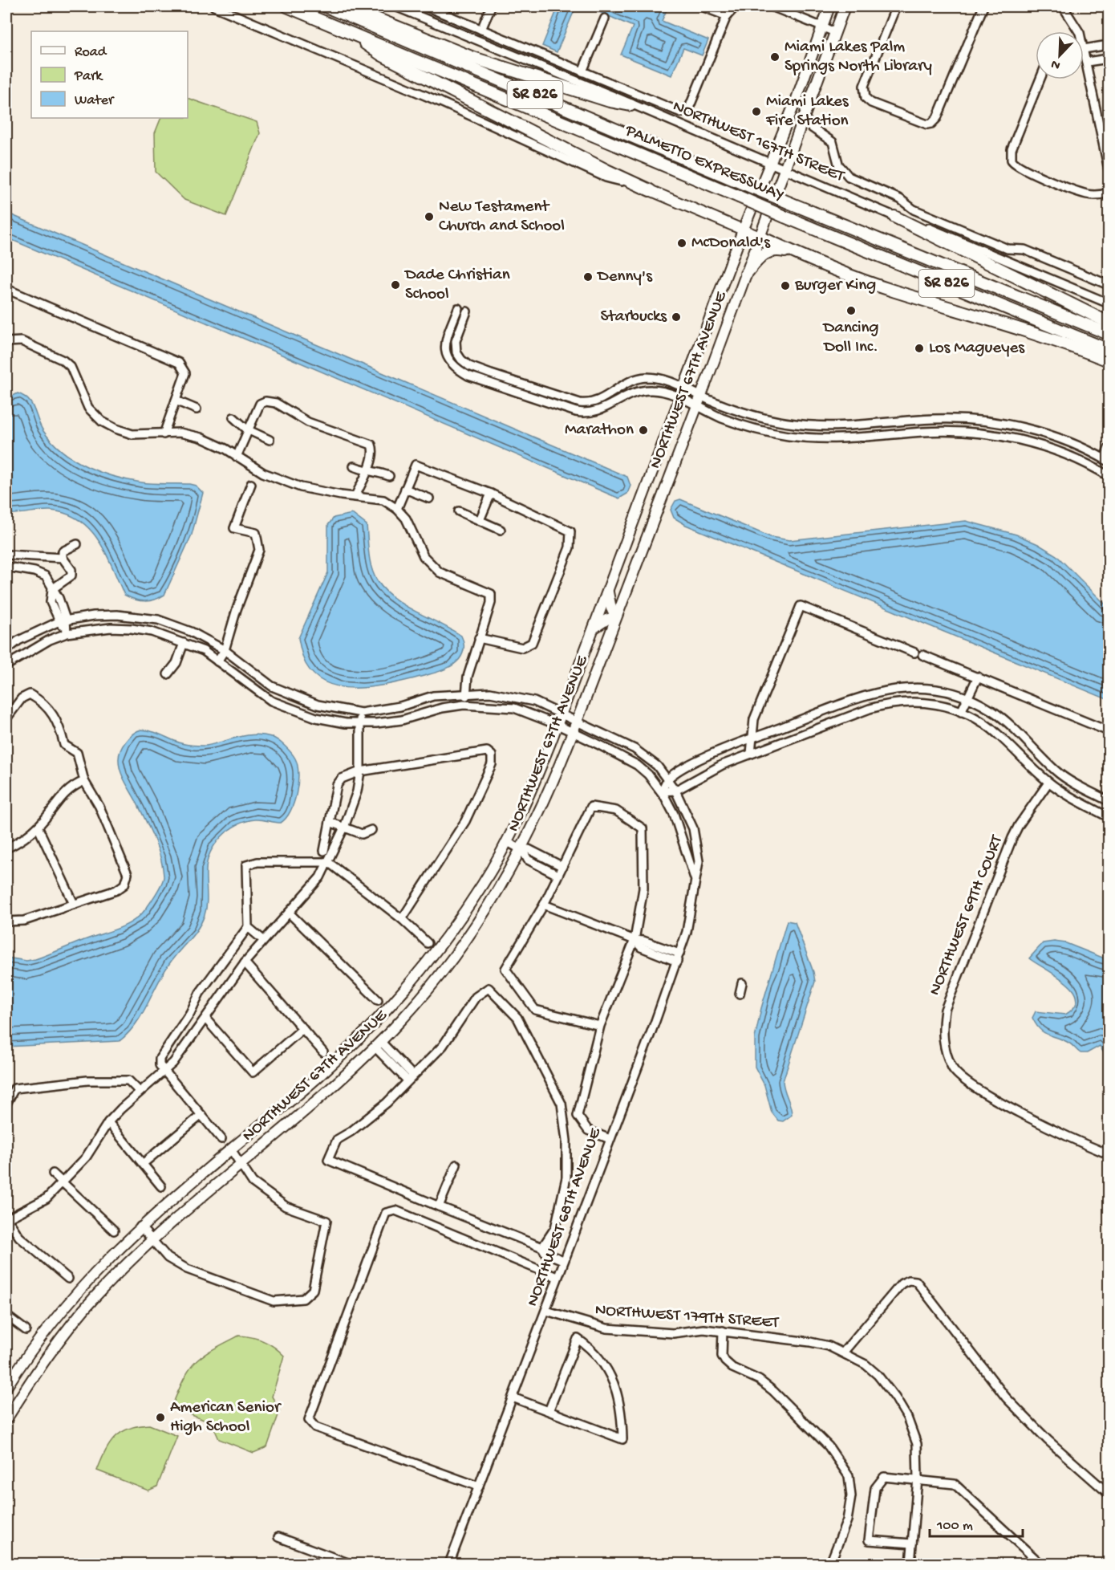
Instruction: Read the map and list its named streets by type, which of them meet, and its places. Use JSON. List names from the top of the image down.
{
  "streets": {
    "highway": ["SR 826", "PALMETTO EXPRESSWAY"],
    "main road": ["NORTHWEST 67TH AVENUE"],
    "street": [
      "NORTHWEST 167TH STREET",
      "NORTHWEST 69TH COURT",
      "NORTHWEST 68TH AVENUE",
      "NORTHWEST 179TH STREET"
    ]
  },
  "crossings": [
    ["NORTHWEST 167TH STREET", "NORTHWEST 67TH AVENUE"],
    ["NORTHWEST 67TH AVENUE", "NORTHWEST 68TH AVENUE"],
    ["NORTHWEST 68TH AVENUE", "NORTHWEST 179TH STREET"]
  ],
  "places": [
    "Miami Lakes Palm Springs North Library",
    "Miami Lakes Fire Station",
    "New Testament Church and School",
    "McDonald's",
    "Denny's",
    "Dade Christian School",
    "Burger King",
    "Dancing Doll Inc.",
    "Starbucks",
    "Los Magueyes",
    "Marathon",
    "American Senior High School"
  ],
  "legend": ["Road", "Park", "Water"],
  "scale_bar": "100 m",
  "north": "bottom left"
}
